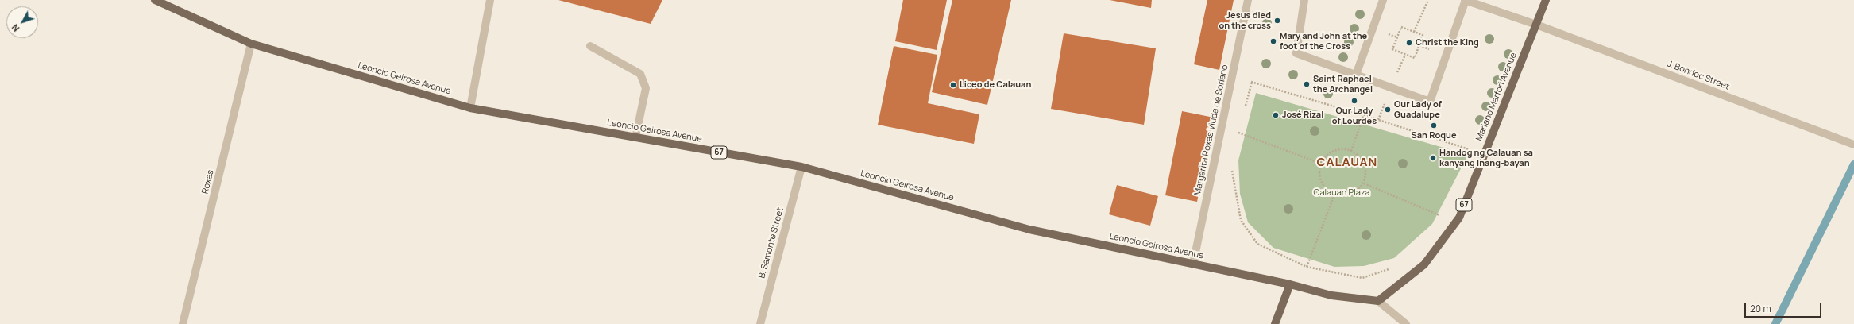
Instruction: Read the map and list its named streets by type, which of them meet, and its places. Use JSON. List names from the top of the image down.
{
  "streets": {
    "main road": ["Leoncio Geirosa Avenue", "Mariano Marfori Avenue", "67"],
    "street": [
      "J. Bondoc Street",
      "Margarita Roxas Viuda de Soriano",
      "Roxas",
      "B. Samonte Street"
    ]
  },
  "crossings": [
    ["J. Bondoc Street", "Mariano Marfori Avenue"],
    ["Leoncio Geirosa Avenue", "Margarita Roxas Viuda de Soriano"],
    ["Leoncio Geirosa Avenue", "67"],
    ["Leoncio Geirosa Avenue", "Roxas"],
    ["Leoncio Geirosa Avenue", "B. Samonte Street"],
    ["Mariano Marfori Avenue", "67"]
  ],
  "districts": ["CALAUAN"],
  "parks": ["Calauan Plaza"],
  "places": [
    "Jesus died on the cross",
    "Mary and John at the foot of the Cross",
    "Christ the King",
    "Saint Raphael the Archangel",
    "Liceo de Calauan",
    "Our Lady of Lourdes",
    "Our Lady of Guadalupe",
    "José Rizal",
    "San Roque",
    "Handog ng Calauan sa kanyang Inang-bayan"
  ],
  "scale_bar": "20 m",
  "north": "bottom left"
}
